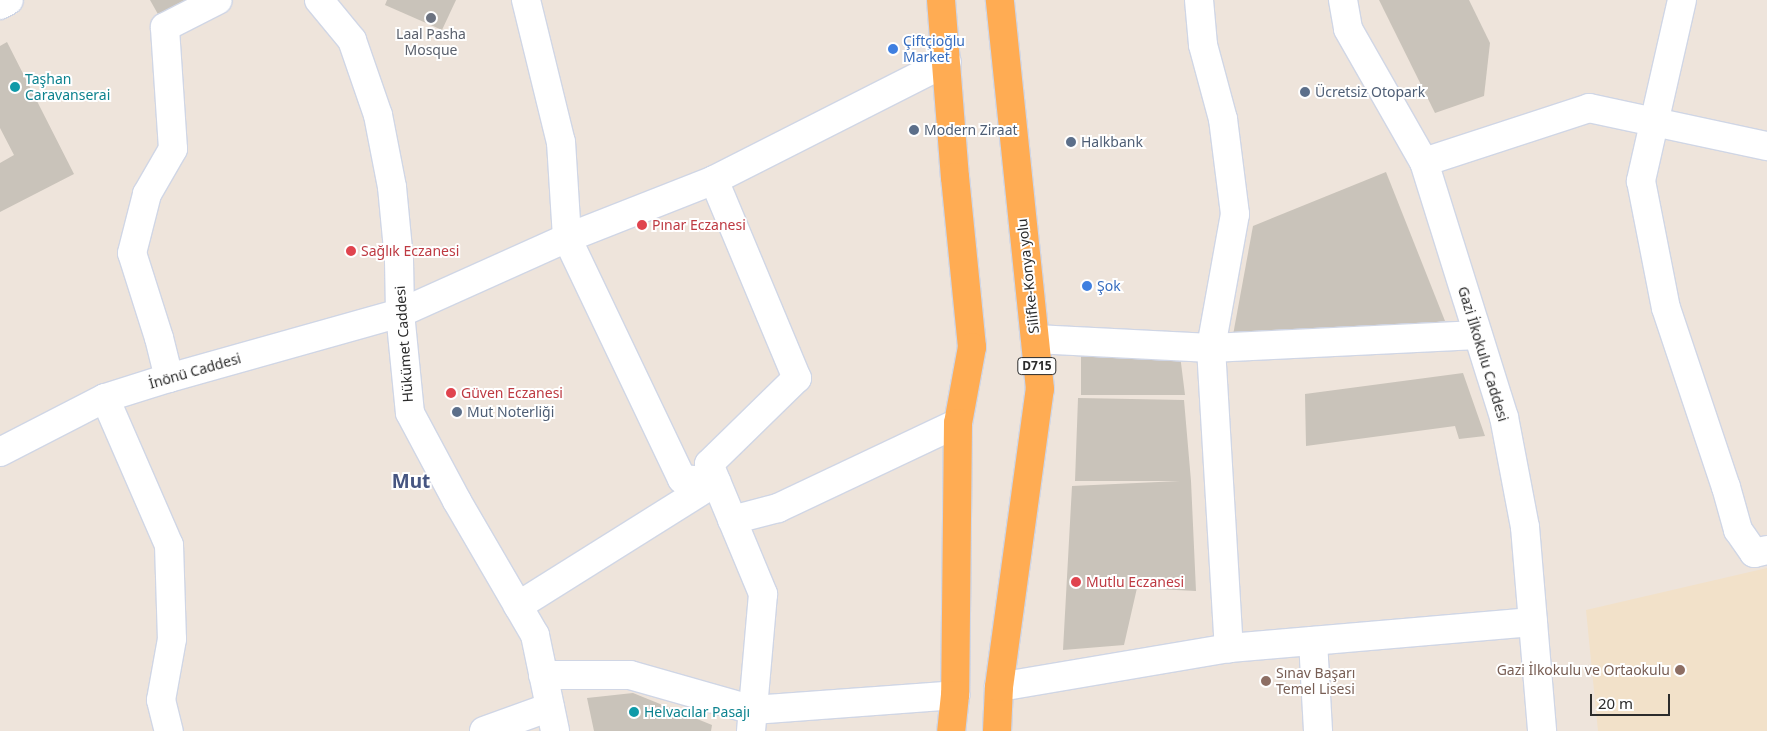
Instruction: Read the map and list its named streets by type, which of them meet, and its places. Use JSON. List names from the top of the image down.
{
  "streets": {
    "highway": ["Silifke-Konya yolu", "D715"],
    "street": ["Hükümet Caddesi", "Gazi İlkokulu Caddesi", "İnönü Caddesi"]
  },
  "crossings": [
    ["Hükümet Caddesi", "İnönü Caddesi"]
  ],
  "districts": ["Mut"],
  "places": [
    "Laal Pasha Mosque",
    "Çiftçioğlu Market",
    "Taşhan Caravanserai",
    "Ücretsiz Otopark",
    "Modern Ziraat",
    "Halkbank",
    "Pınar Eczanesi",
    "Sağlık Eczanesi",
    "Şok",
    "Güven Eczanesi",
    "Mut Noterliği",
    "Mutlu Eczanesi",
    "Gazi İlkokulu ve Ortaokulu",
    "Sınav Başarı Temel Lisesi",
    "Helvacılar Pasajı"
  ],
  "scale_bar": "20 m"
}
